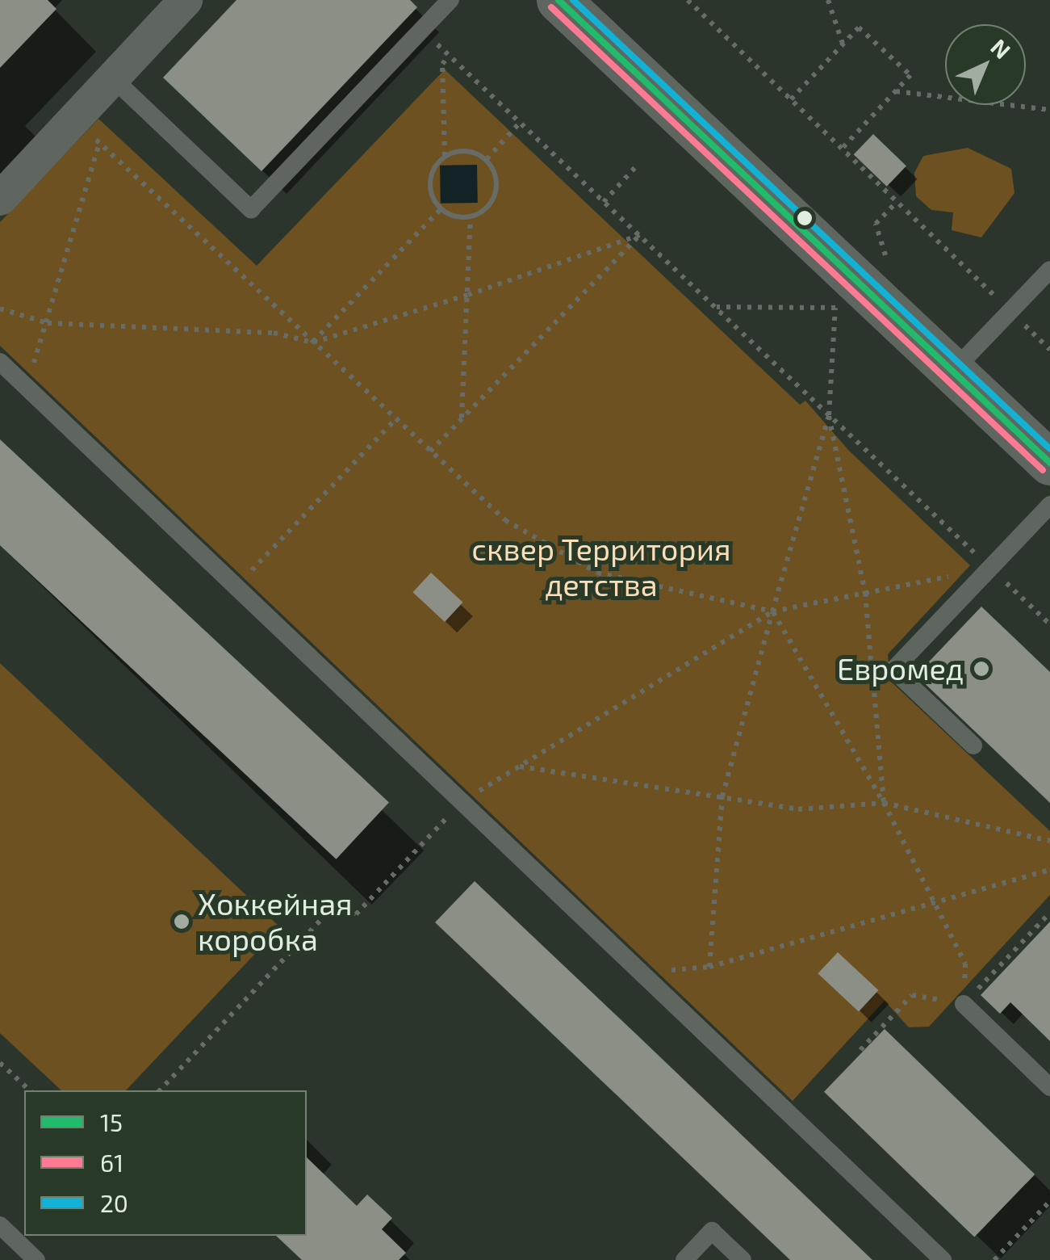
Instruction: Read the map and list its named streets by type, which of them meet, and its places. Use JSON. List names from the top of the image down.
{
  "parks": ["сквер Территория детства"],
  "places": ["Евромед", "Хоккейная коробка"],
  "lines": ["transit line 15", "transit line 20", "transit line 61"],
  "legend": ["15", "61", "20"],
  "north": "top right"
}
